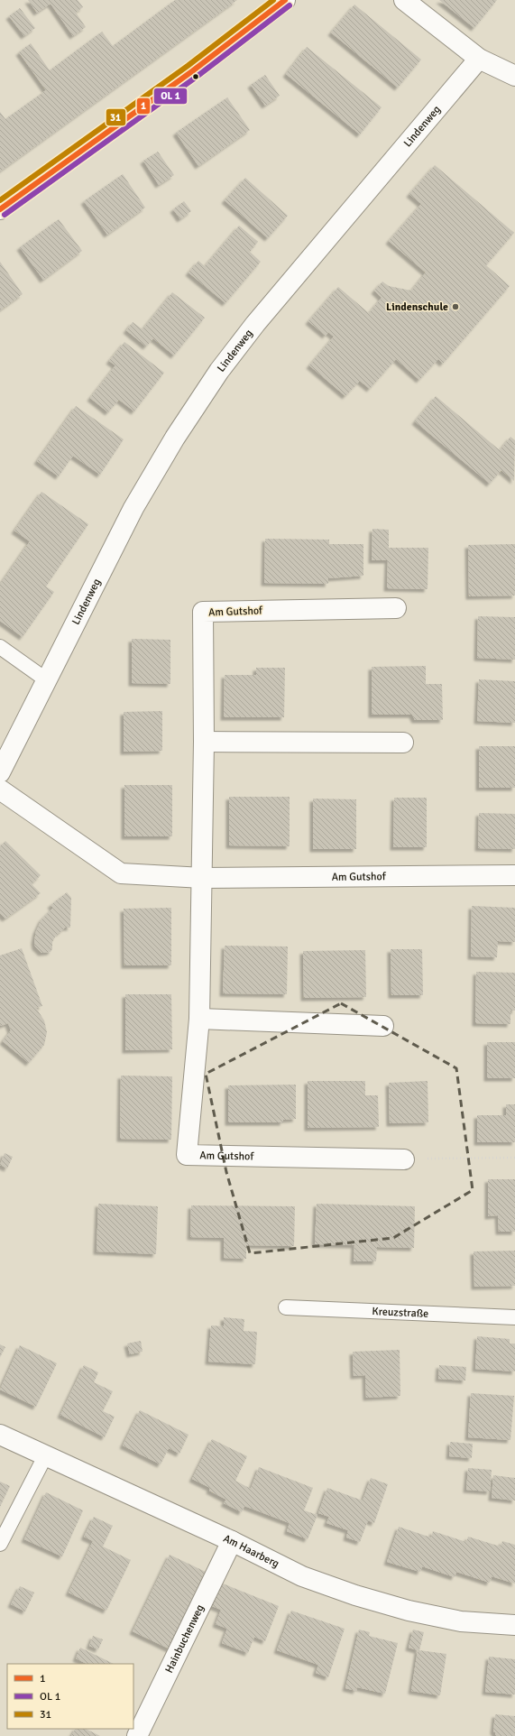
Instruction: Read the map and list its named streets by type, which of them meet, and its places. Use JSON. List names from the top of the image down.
{
  "streets": {
    "street": [
      "Lindenweg",
      "Am Gutshof",
      "Am Haarberg",
      "Hainbuchenweg"
    ],
    "lane": ["Kreuzstraße"]
  },
  "crossings": [
    ["Am Haarberg", "Hainbuchenweg"]
  ],
  "places": ["Lindenschule"],
  "lines": ["transit line 1", "transit line 31"],
  "legend": ["1", "OL 1", "31"]
}
